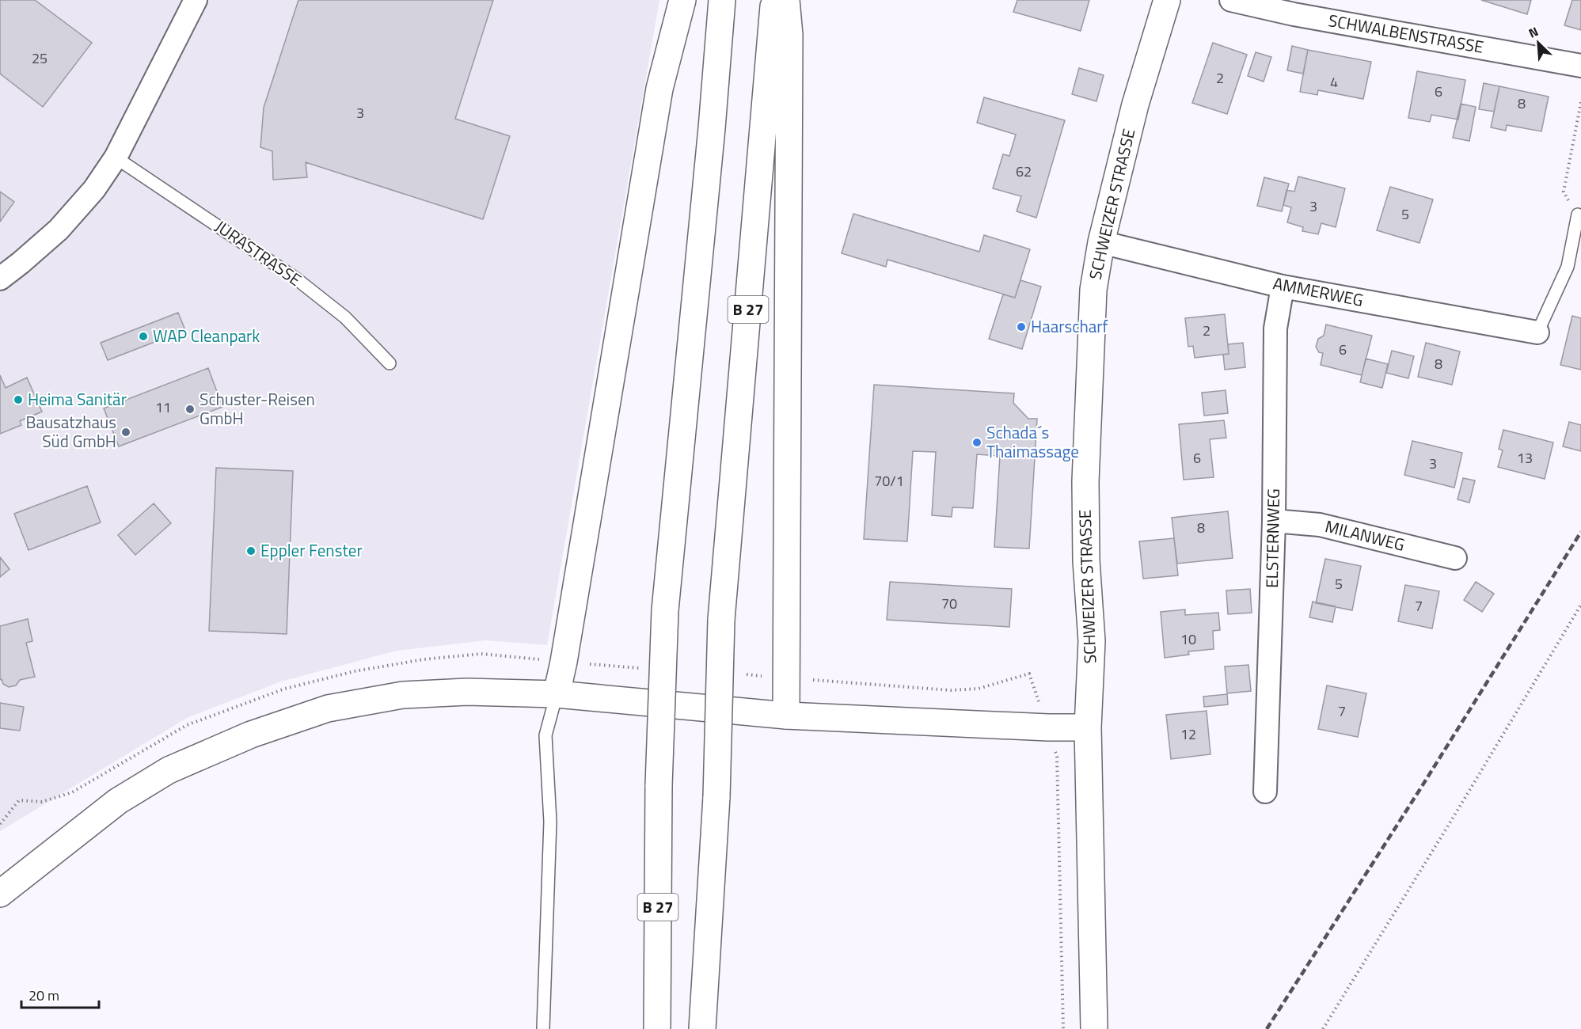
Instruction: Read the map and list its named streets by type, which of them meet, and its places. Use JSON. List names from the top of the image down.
{
  "streets": {
    "main road": ["SCHWEIZER STRASSE", "B 27"],
    "street": [
      "SCHWALBENSTRASSE",
      "AMMERWEG",
      "MILANWEG",
      "ELSTERNWEG"
    ],
    "lane": ["JURASTRASSE"]
  },
  "crossings": [
    ["SCHWEIZER STRASSE", "AMMERWEG"],
    ["AMMERWEG", "ELSTERNWEG"],
    ["MILANWEG", "ELSTERNWEG"]
  ],
  "places": [
    "Haarscharf",
    "WAP Cleanpark",
    "Heima Sanitär",
    "Schuster-Reisen GmbH",
    "Bausatzhaus Süd GmbH",
    "Schada´s Thaimassage",
    "Eppler Fenster"
  ],
  "house_numbers": [
    "25",
    "2",
    "4",
    "6",
    "8",
    "3",
    "62",
    "3",
    "5",
    "2",
    "6",
    "8",
    "11",
    "6",
    "13",
    "3",
    "70/1",
    "8",
    "5",
    "70",
    "7",
    "10",
    "7",
    "12"
  ],
  "scale_bar": "20 m",
  "north": "top left"
}
